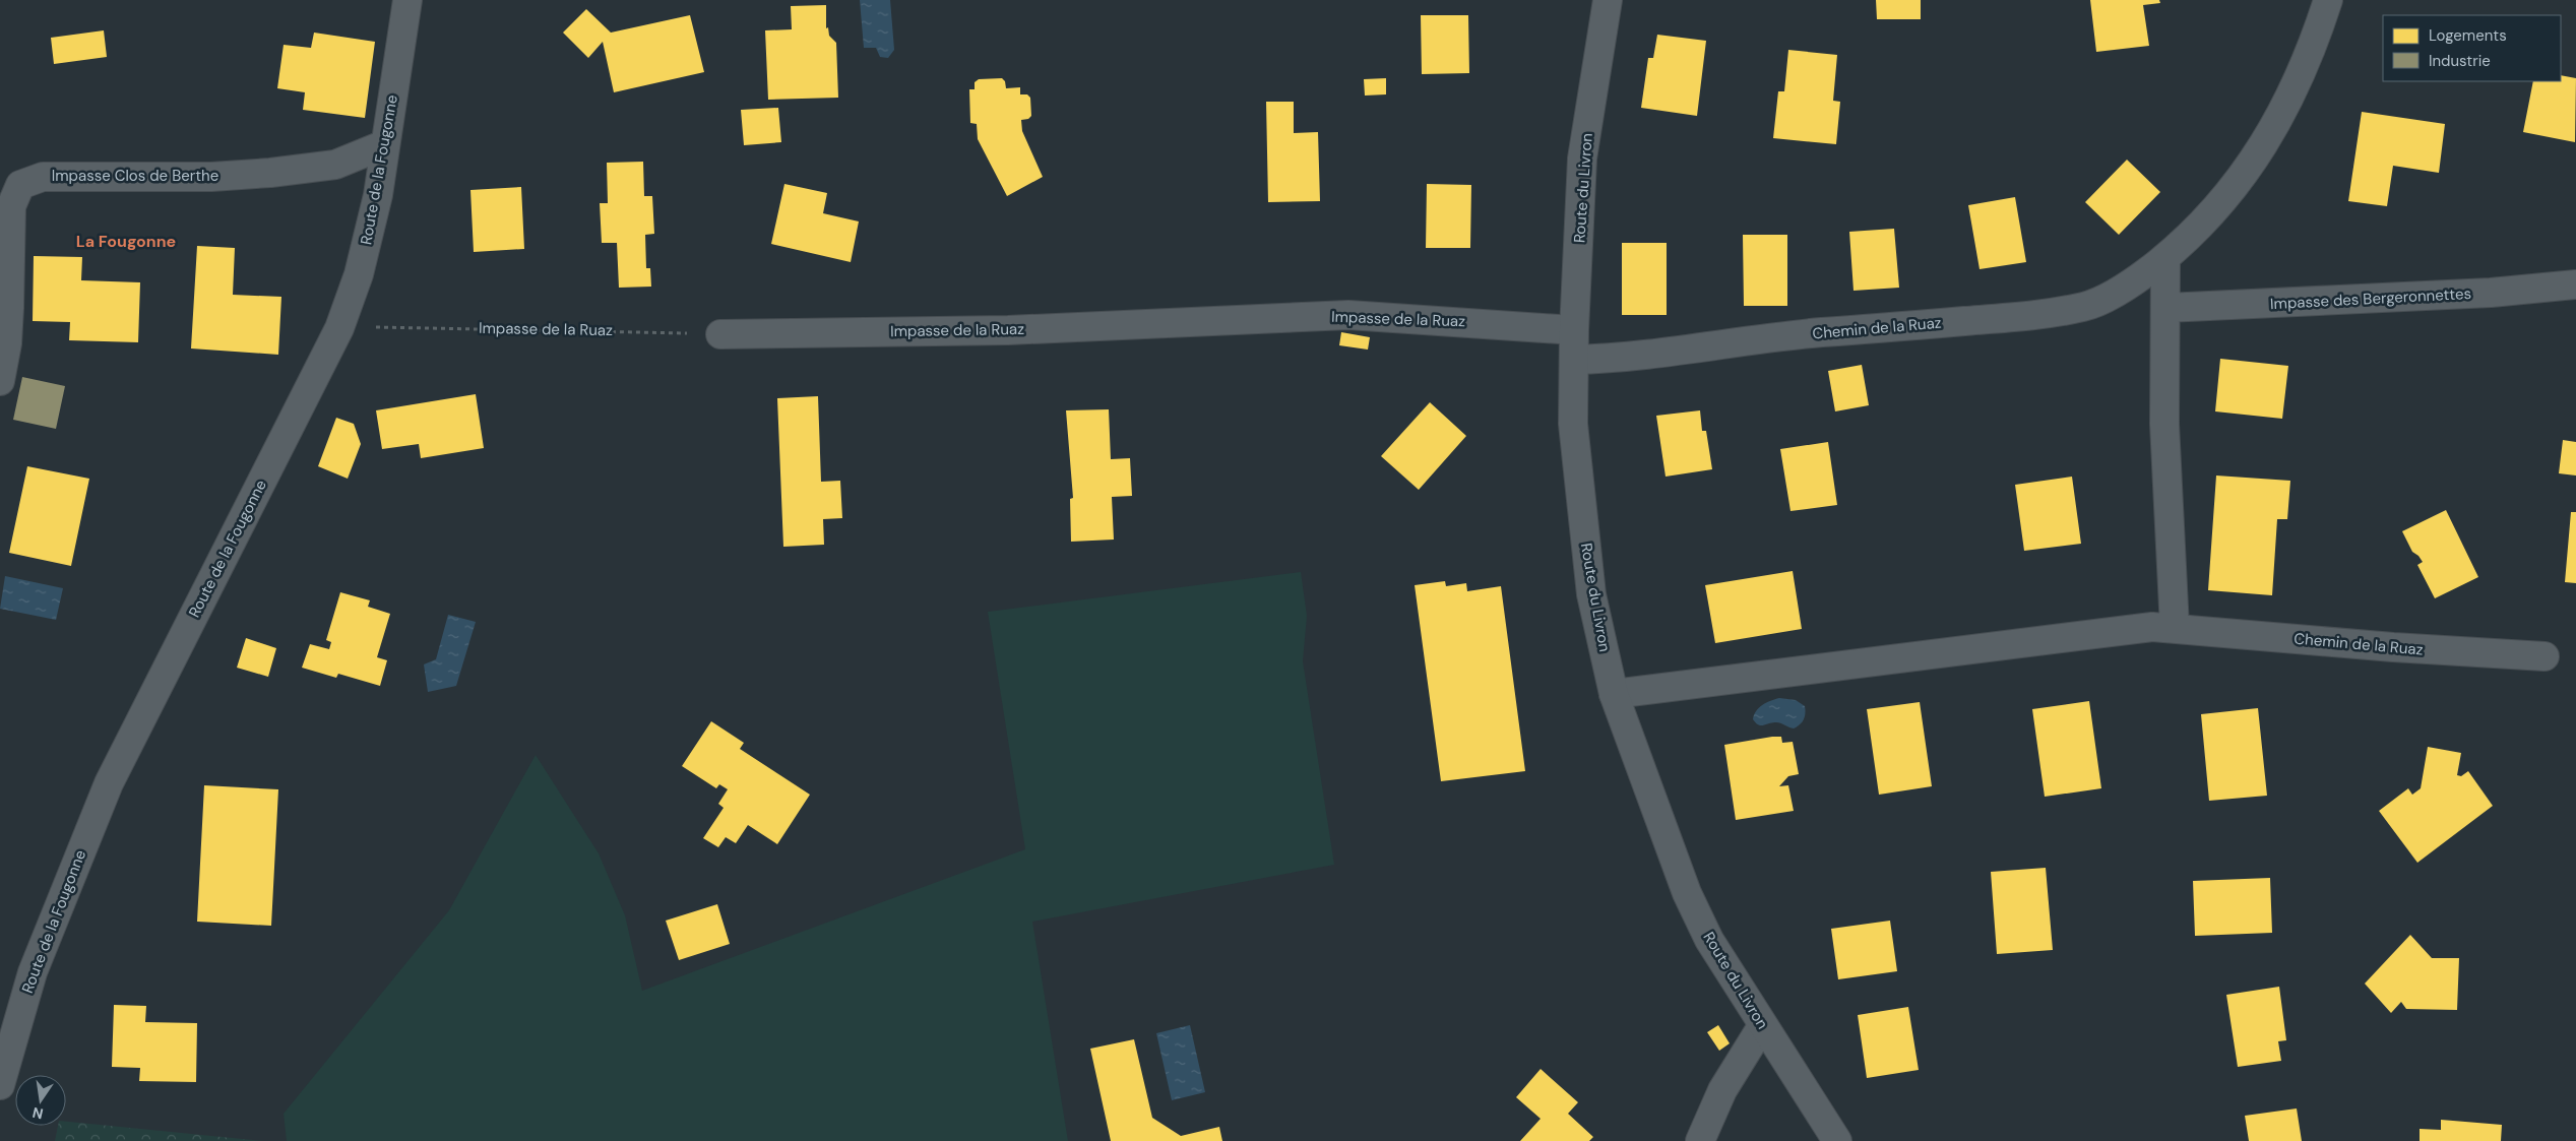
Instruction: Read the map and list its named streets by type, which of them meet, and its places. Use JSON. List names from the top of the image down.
{
  "streets": {
    "street": [
      "Route de la Fougonne",
      "Impasse Clos de Berthe",
      "Route du Livron",
      "Impasse des Bergeronnettes",
      "Impasse de la Ruaz",
      "Chemin de la Ruaz"
    ]
  },
  "crossings": [
    ["Route de la Fougonne", "Impasse Clos de Berthe"],
    ["Route de la Fougonne", "Impasse de la Ruaz"],
    ["Route du Livron", "Impasse de la Ruaz"],
    ["Route du Livron", "Chemin de la Ruaz"]
  ],
  "districts": ["La Fougonne"],
  "legend": ["Logements", "Industrie"],
  "north": "bottom"
}
